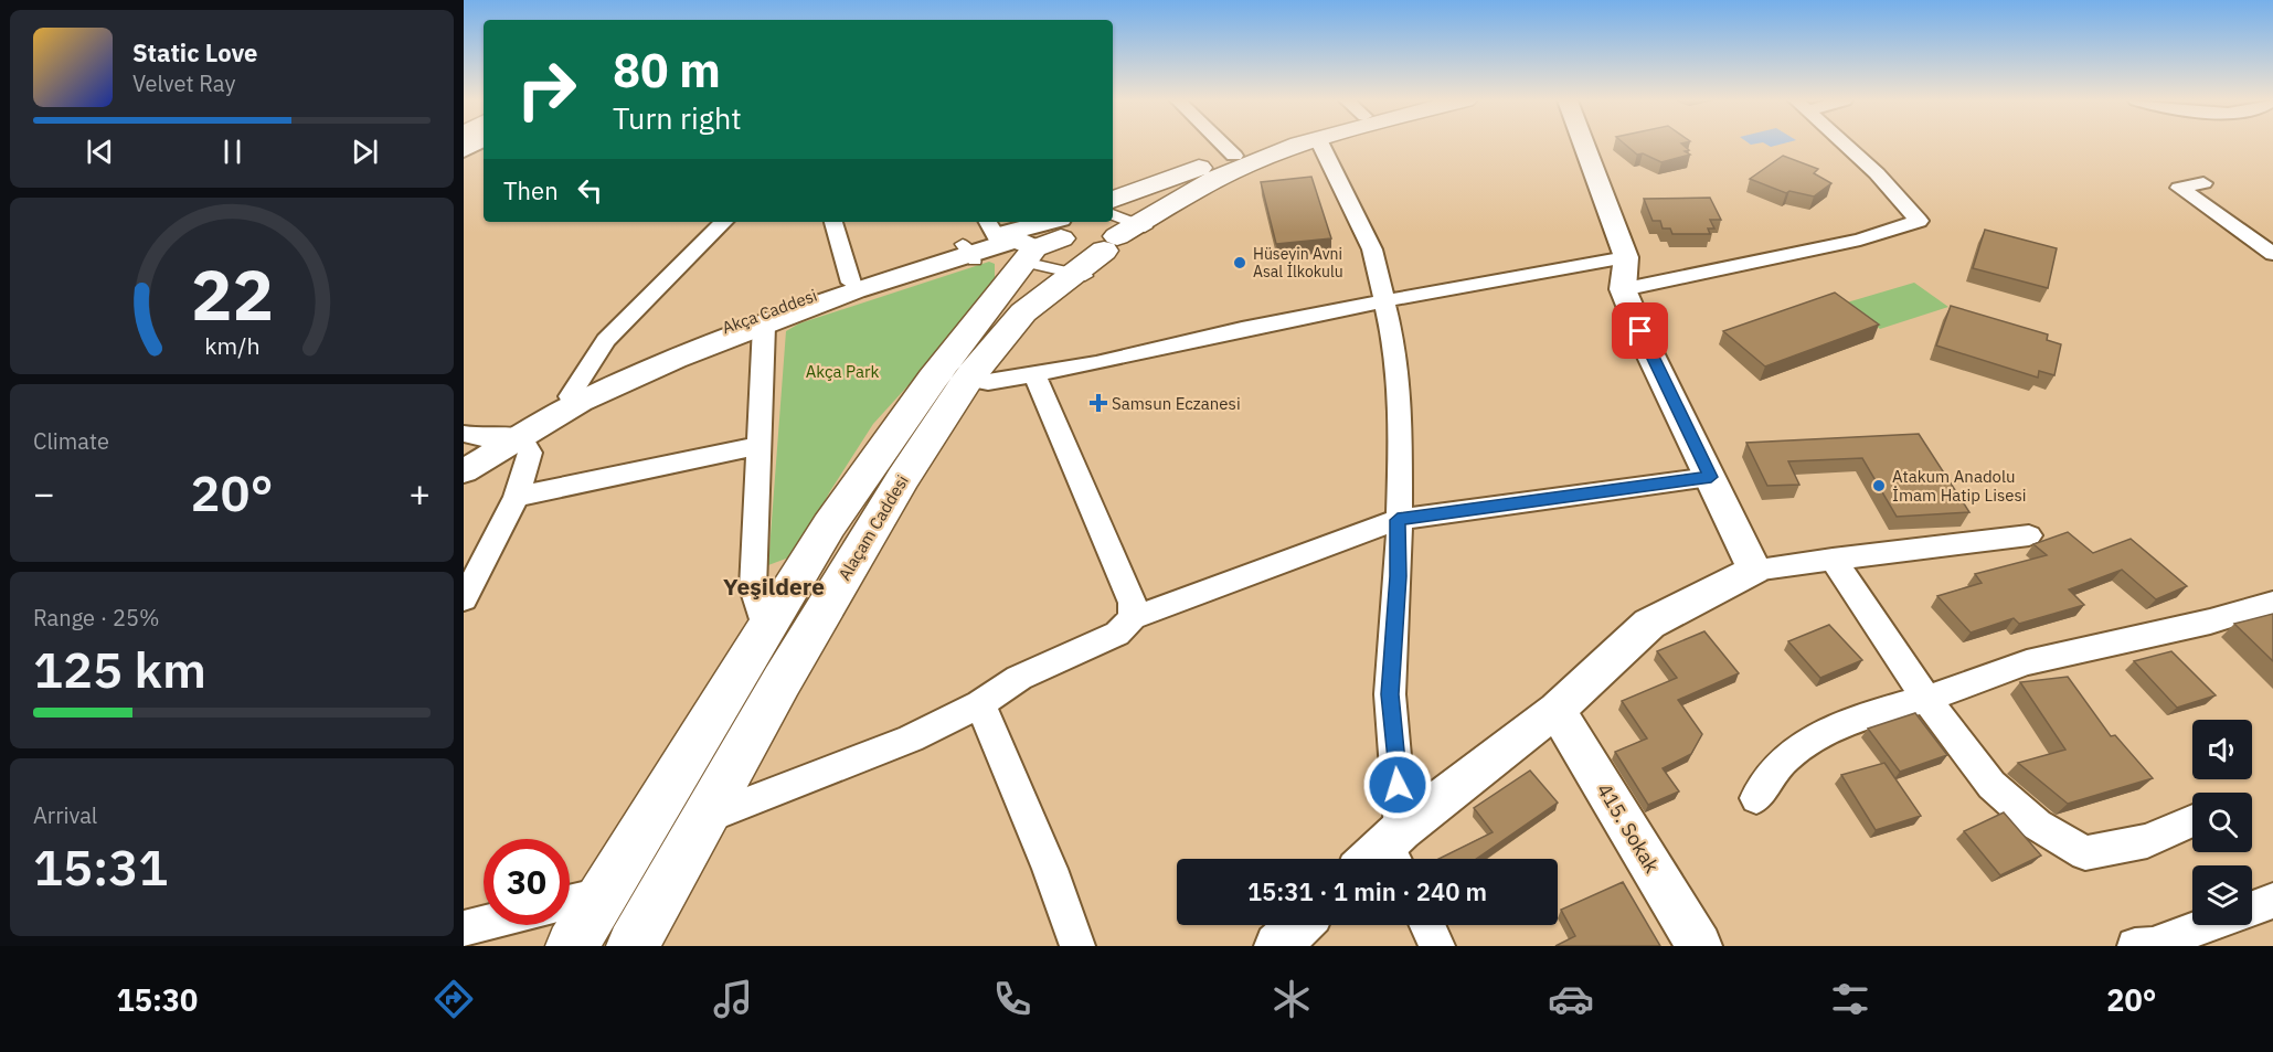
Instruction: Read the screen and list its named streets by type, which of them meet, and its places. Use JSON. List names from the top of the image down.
{
  "streets": {
    "main road": ["Alaçam Caddesi"],
    "street": ["Akça Caddesi", "415. Sokak"]
  },
  "crossings": [
    ["Akça Caddesi", "Alaçam Caddesi"]
  ],
  "districts": ["Yeşildere"],
  "parks": ["Akça Park"],
  "places": {
    "other": ["Hüseyin Avni Asal İlkokulu", "Atakum Anadolu İmam Hatip Lisesi"],
    "health": ["Samsun Eczanesi"]
  },
  "page": {
    "turn": ["80 m", "Turn right"],
    "song": ["Static Love", "Velvet Ray"],
    "then": "Then",
    "tile": [
      "Climate",
      ["Range · 25%", "125 km"],
      ["Arrival", "15:31"]
    ],
    "heat": ["−", "20°", "+"],
    "limit": "30",
    "trip": "15:31 · 1 min · 240 m",
    "tabs": ["15:30", "20°"],
    "gauge": ["22", "km/h"]
  }
}
